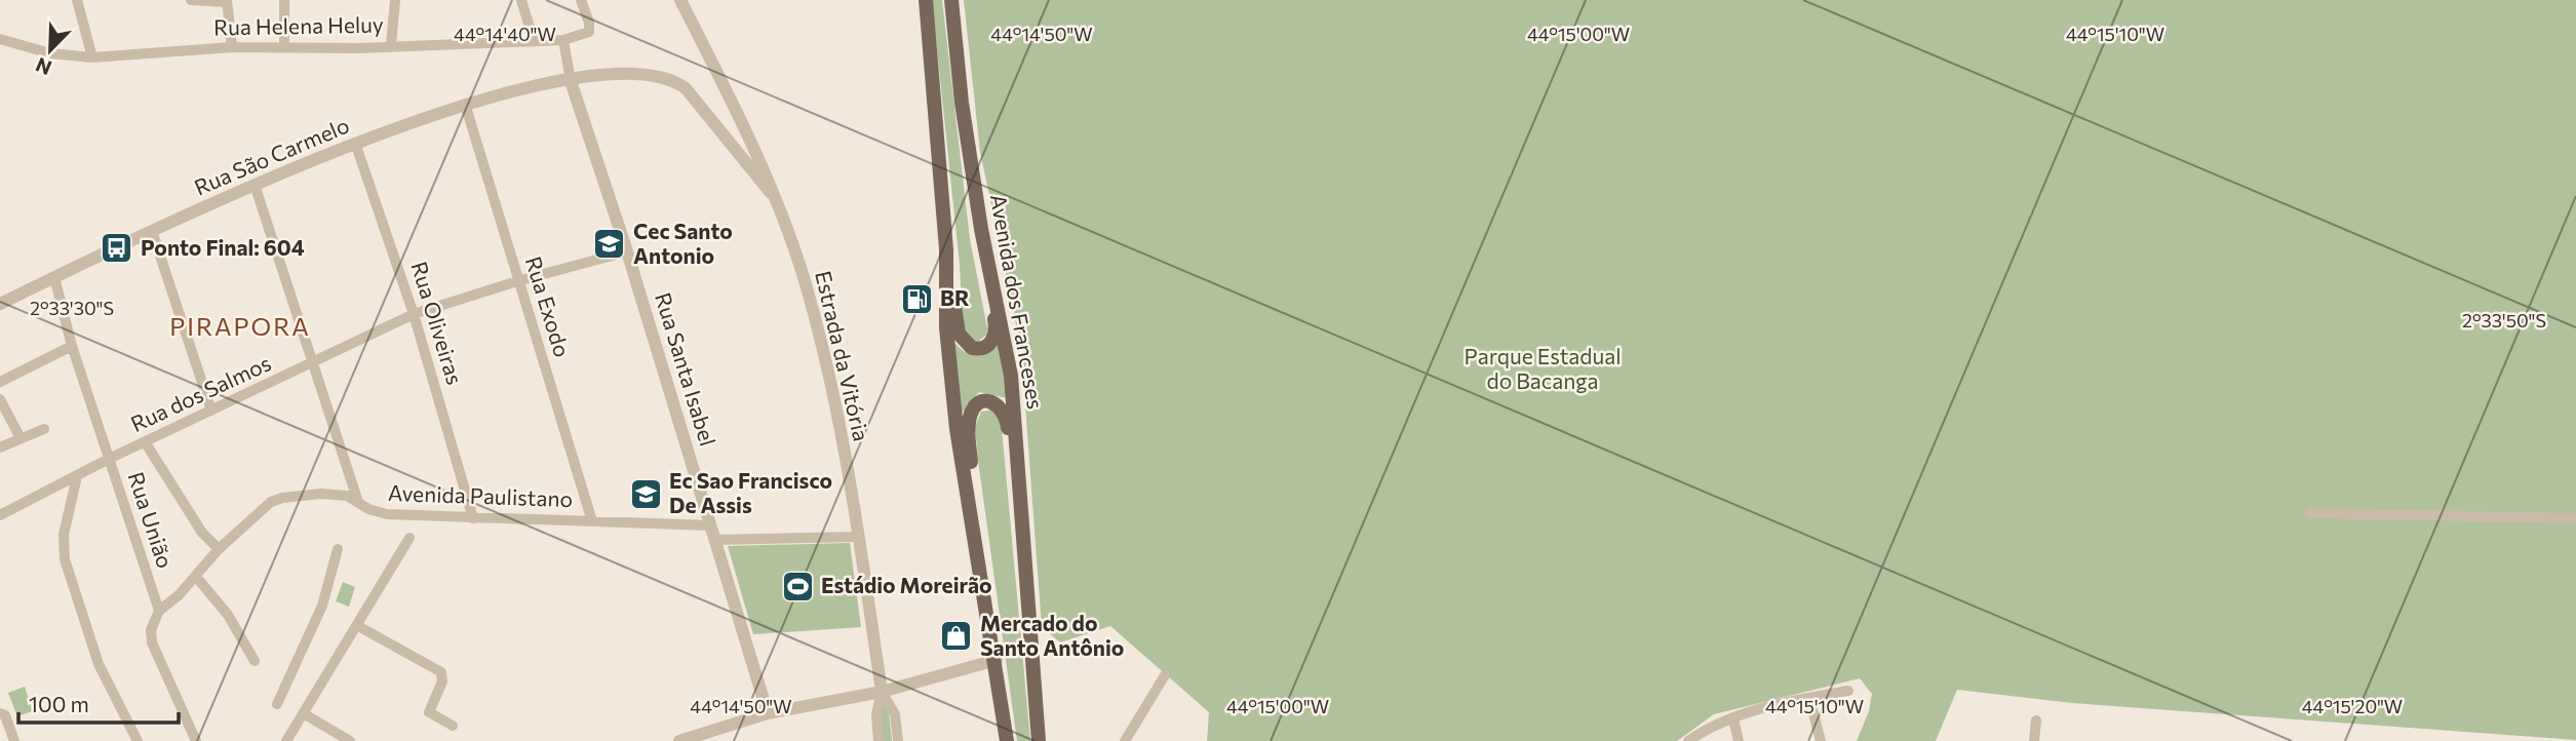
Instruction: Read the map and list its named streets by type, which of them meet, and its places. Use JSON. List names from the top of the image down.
{
  "streets": {
    "main road": ["Avenida dos Franceses"],
    "street": [
      "Rua Helena Heluy",
      "Rua São Carmelo",
      "Rua Exodo",
      "Rua Oliveiras",
      "Estrada da Vitória",
      "Rua Santa Isabel",
      "Rua dos Salmos",
      "Avenida Paulistano",
      "Rua União"
    ]
  },
  "crossings": [
    ["Rua São Carmelo", "Rua Exodo"],
    ["Rua São Carmelo", "Rua Oliveiras"],
    ["Rua São Carmelo", "Estrada da Vitória"],
    ["Rua São Carmelo", "Rua Santa Isabel"],
    ["Rua São Carmelo", "Rua União"],
    ["Rua Exodo", "Rua dos Salmos"],
    ["Rua Exodo", "Avenida Paulistano"],
    ["Rua Oliveiras", "Rua dos Salmos"],
    ["Rua Oliveiras", "Avenida Paulistano"],
    ["Rua Santa Isabel", "Rua dos Salmos"],
    ["Rua Santa Isabel", "Avenida Paulistano"],
    ["Rua dos Salmos", "Rua União"],
    ["Avenida Paulistano", "Rua União"]
  ],
  "districts": ["PIRAPORA"],
  "parks": ["Parque Estadual do Bacanga"],
  "places": {
    "school or university": ["Cec Santo Antonio", "Ec Sao Francisco De Assis"],
    "bus stop": ["Ponto Final: 604"],
    "fuel station": ["BR"],
    "sports": ["Estádio Moreirão"],
    "shop": ["Mercado do Santo Antônio"]
  },
  "scale_bar": "100 m",
  "north": "bottom left",
  "coordinates": [
    "44°14'40\"W",
    "44°14'50\"W",
    "44°15'00\"W",
    "44°15'10\"W",
    "2°33'30\"S",
    "2°33'50\"S",
    "44°15'20\"W"
  ]
}
